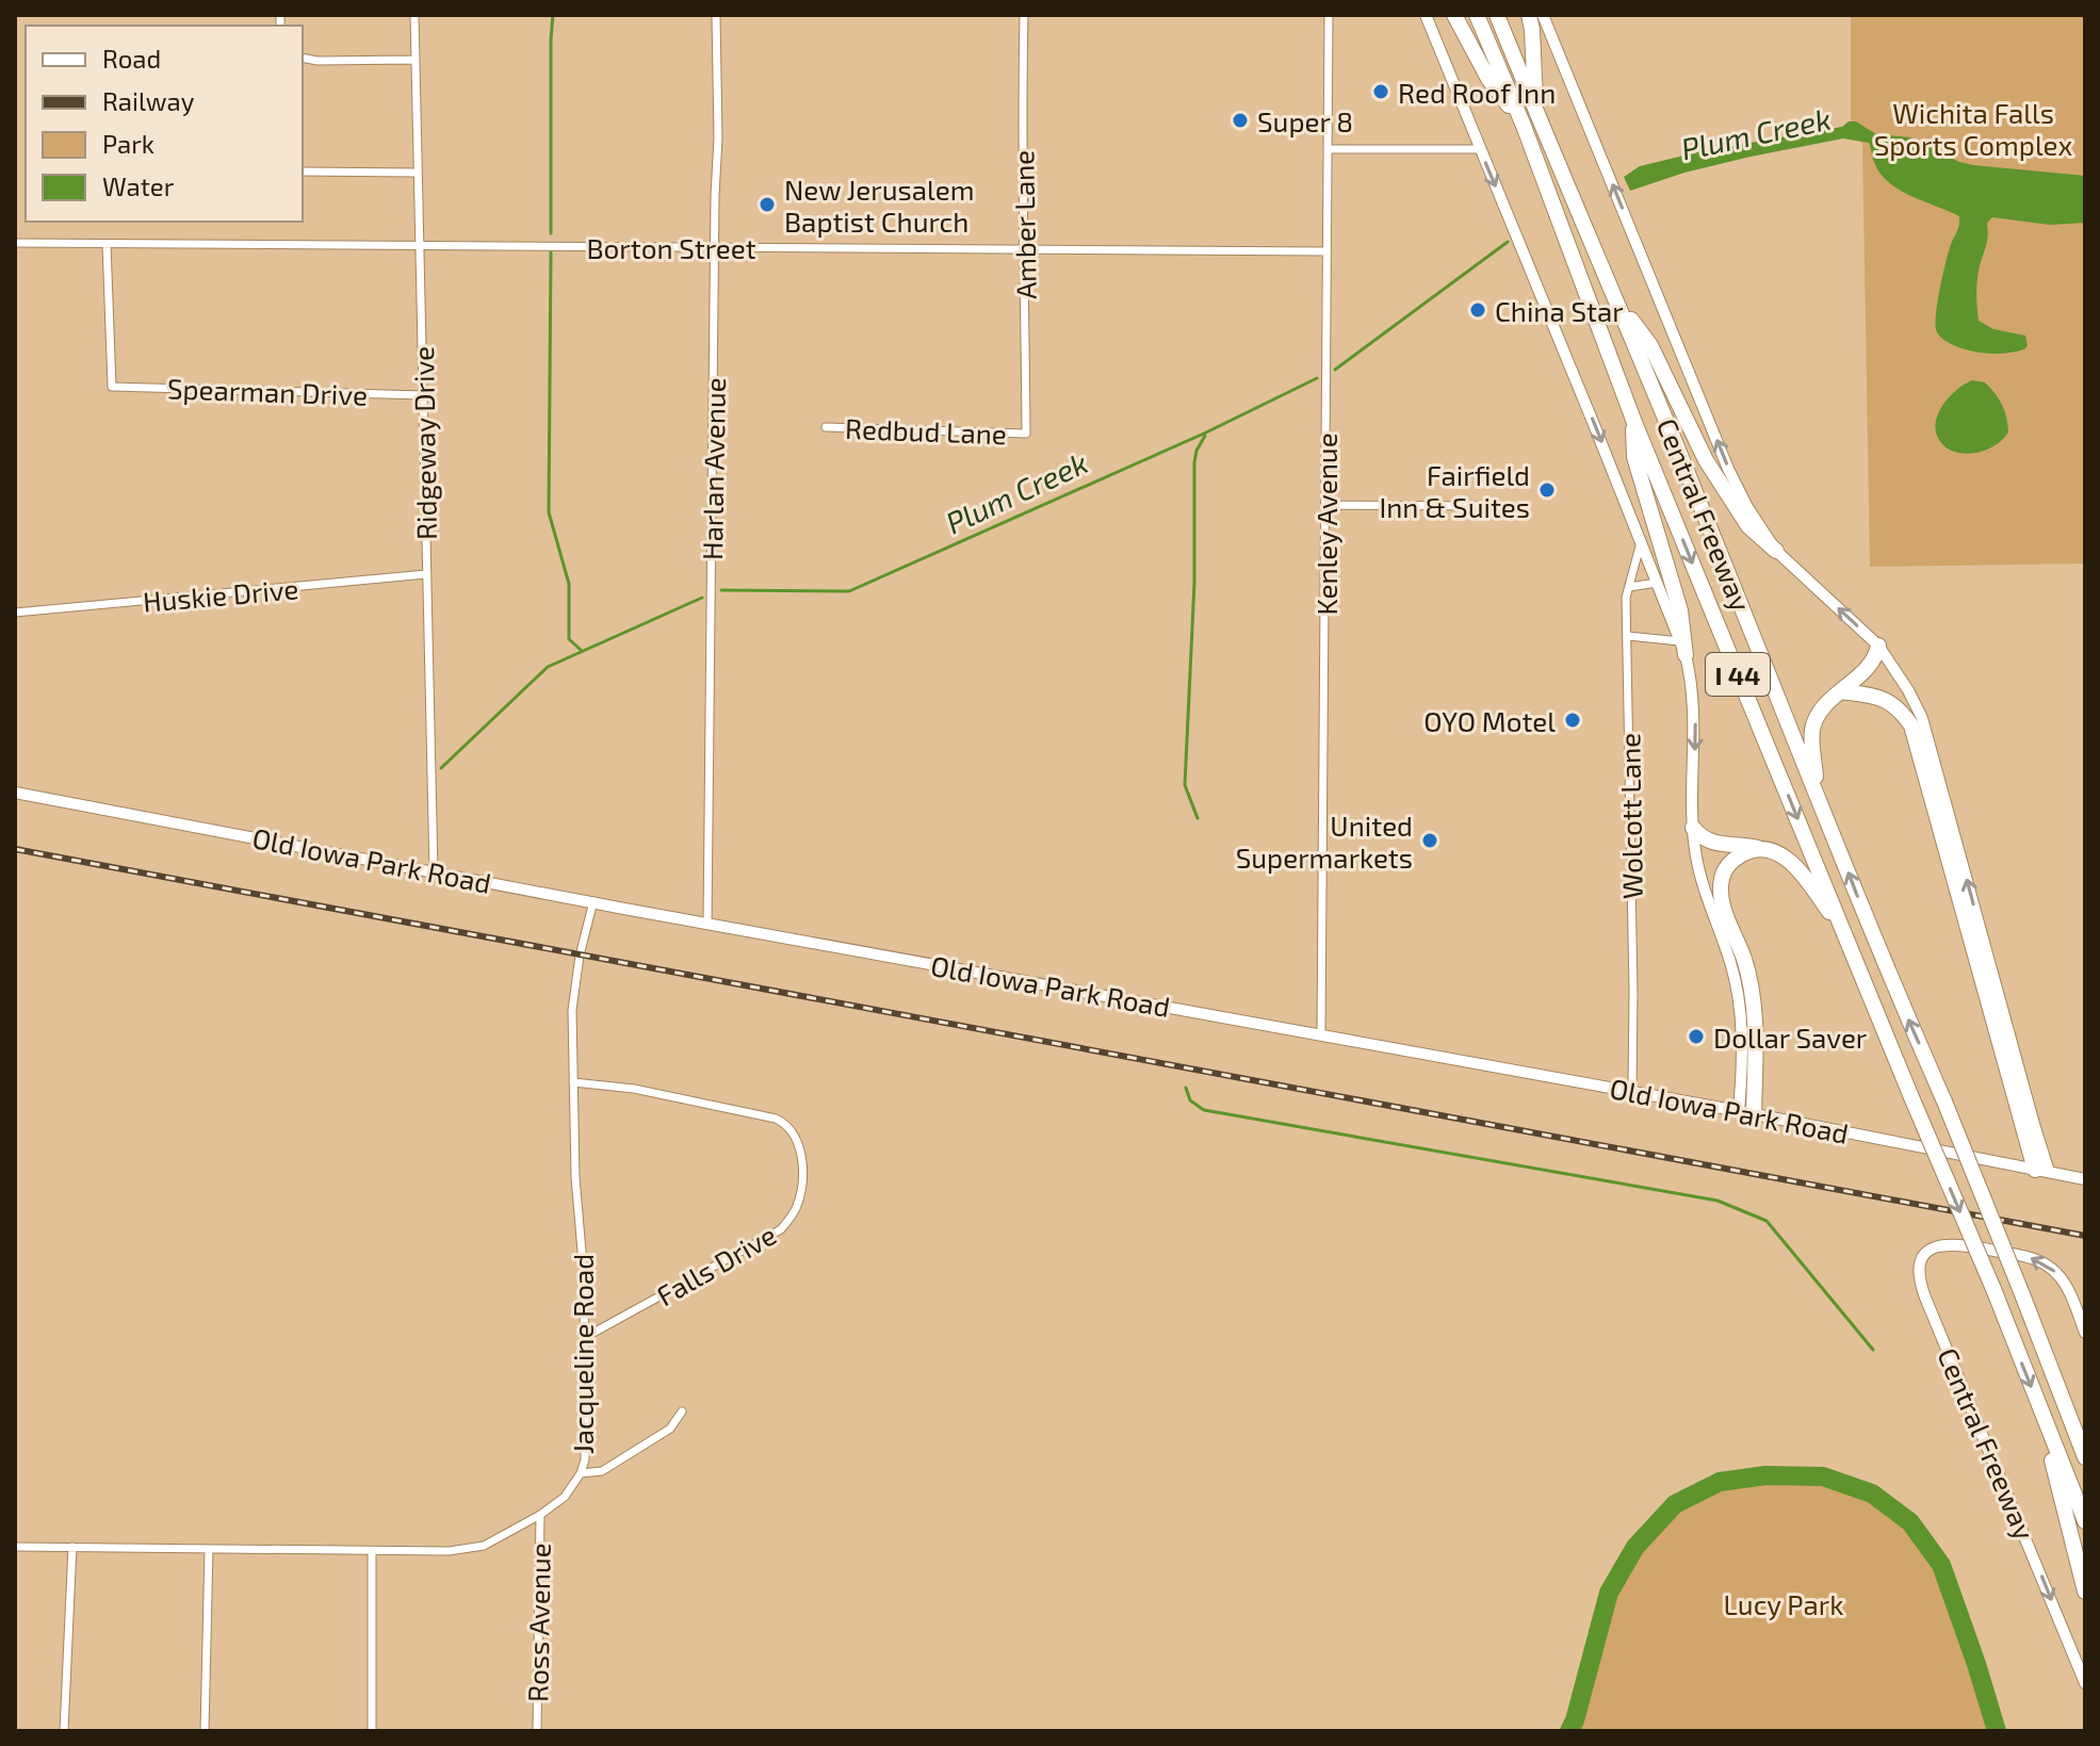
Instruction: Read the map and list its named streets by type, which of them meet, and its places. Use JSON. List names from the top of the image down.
{
  "streets": {
    "highway": ["Central Freeway", "I 44"],
    "main road": ["Old Iowa Park Road"],
    "street": [
      "Amber Lane",
      "Borton Street",
      "Spearman Drive",
      "Redbud Lane",
      "Ridgeway Drive",
      "Harlan Avenue",
      "Kenley Avenue",
      "Huskie Drive",
      "Wolcott Lane",
      "Falls Drive",
      "Jacqueline Road",
      "Ross Avenue"
    ]
  },
  "crossings": [
    ["Amber Lane", "Borton Street"],
    ["Amber Lane", "Redbud Lane"],
    ["Borton Street", "Spearman Drive"],
    ["Borton Street", "Ridgeway Drive"],
    ["Borton Street", "Harlan Avenue"],
    ["Borton Street", "Kenley Avenue"],
    ["Spearman Drive", "Ridgeway Drive"],
    ["Ridgeway Drive", "Huskie Drive"],
    ["Ridgeway Drive", "Old Iowa Park Road"],
    ["Harlan Avenue", "Old Iowa Park Road"],
    ["Central Freeway", "Old Iowa Park Road"],
    ["Kenley Avenue", "Old Iowa Park Road"],
    ["Wolcott Lane", "Old Iowa Park Road"],
    ["Old Iowa Park Road", "Jacqueline Road"],
    ["Falls Drive", "Jacqueline Road"],
    ["Jacqueline Road", "Ross Avenue"]
  ],
  "water": ["Plum Creek"],
  "parks": ["Wichita Falls Sports Complex", "Lucy Park"],
  "places": [
    "Red Roof Inn",
    "Super 8",
    "New Jerusalem Baptist Church",
    "China Star",
    "Fairfield Inn & Suites",
    "OYO Motel",
    "United Supermarkets",
    "Dollar Saver"
  ],
  "legend": [
    "Road",
    "Railway",
    "Park",
    "Water"
  ]
}
